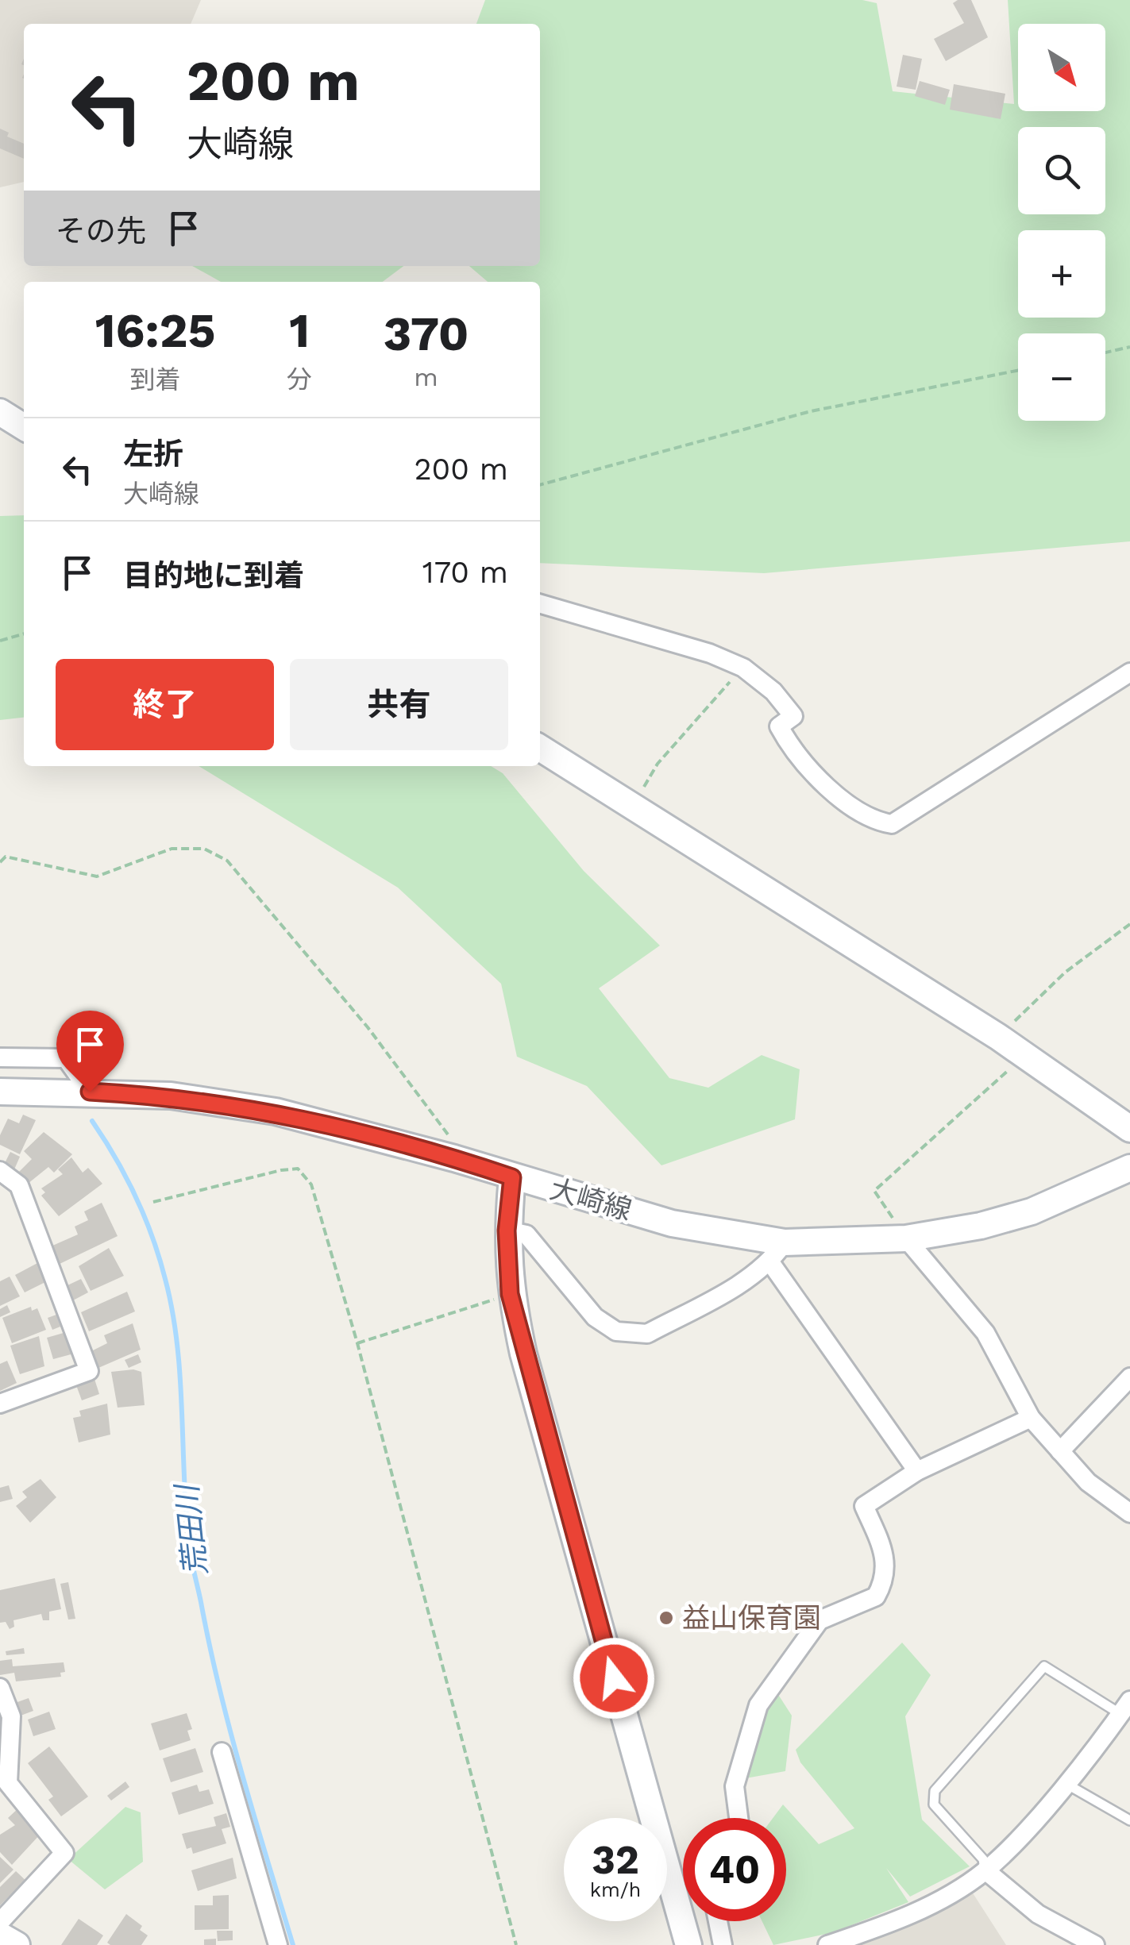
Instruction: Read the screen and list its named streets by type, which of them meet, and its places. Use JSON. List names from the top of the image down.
{
  "streets": {
    "street": ["大崎線"]
  },
  "water": ["荒田川"],
  "places": ["益山保育園"],
  "north": "bottom right",
  "page": {
    "map_buttons": ["+", "−"],
    "turn": ["200 m", "大崎線"],
    "then": "その先",
    "eta": [
      "16:25",
      "到着",
      "1",
      "分",
      "370",
      "m"
    ],
    "list": [
      {
        "name": "左折",
        "note": "大崎線",
        "value": "200 m"
      },
      {
        "name": "目的地に到着",
        "value": "170 m"
      }
    ],
    "buttons": ["終了", "共有"],
    "speed": "32 km/h",
    "limit": "40"
  }
}
